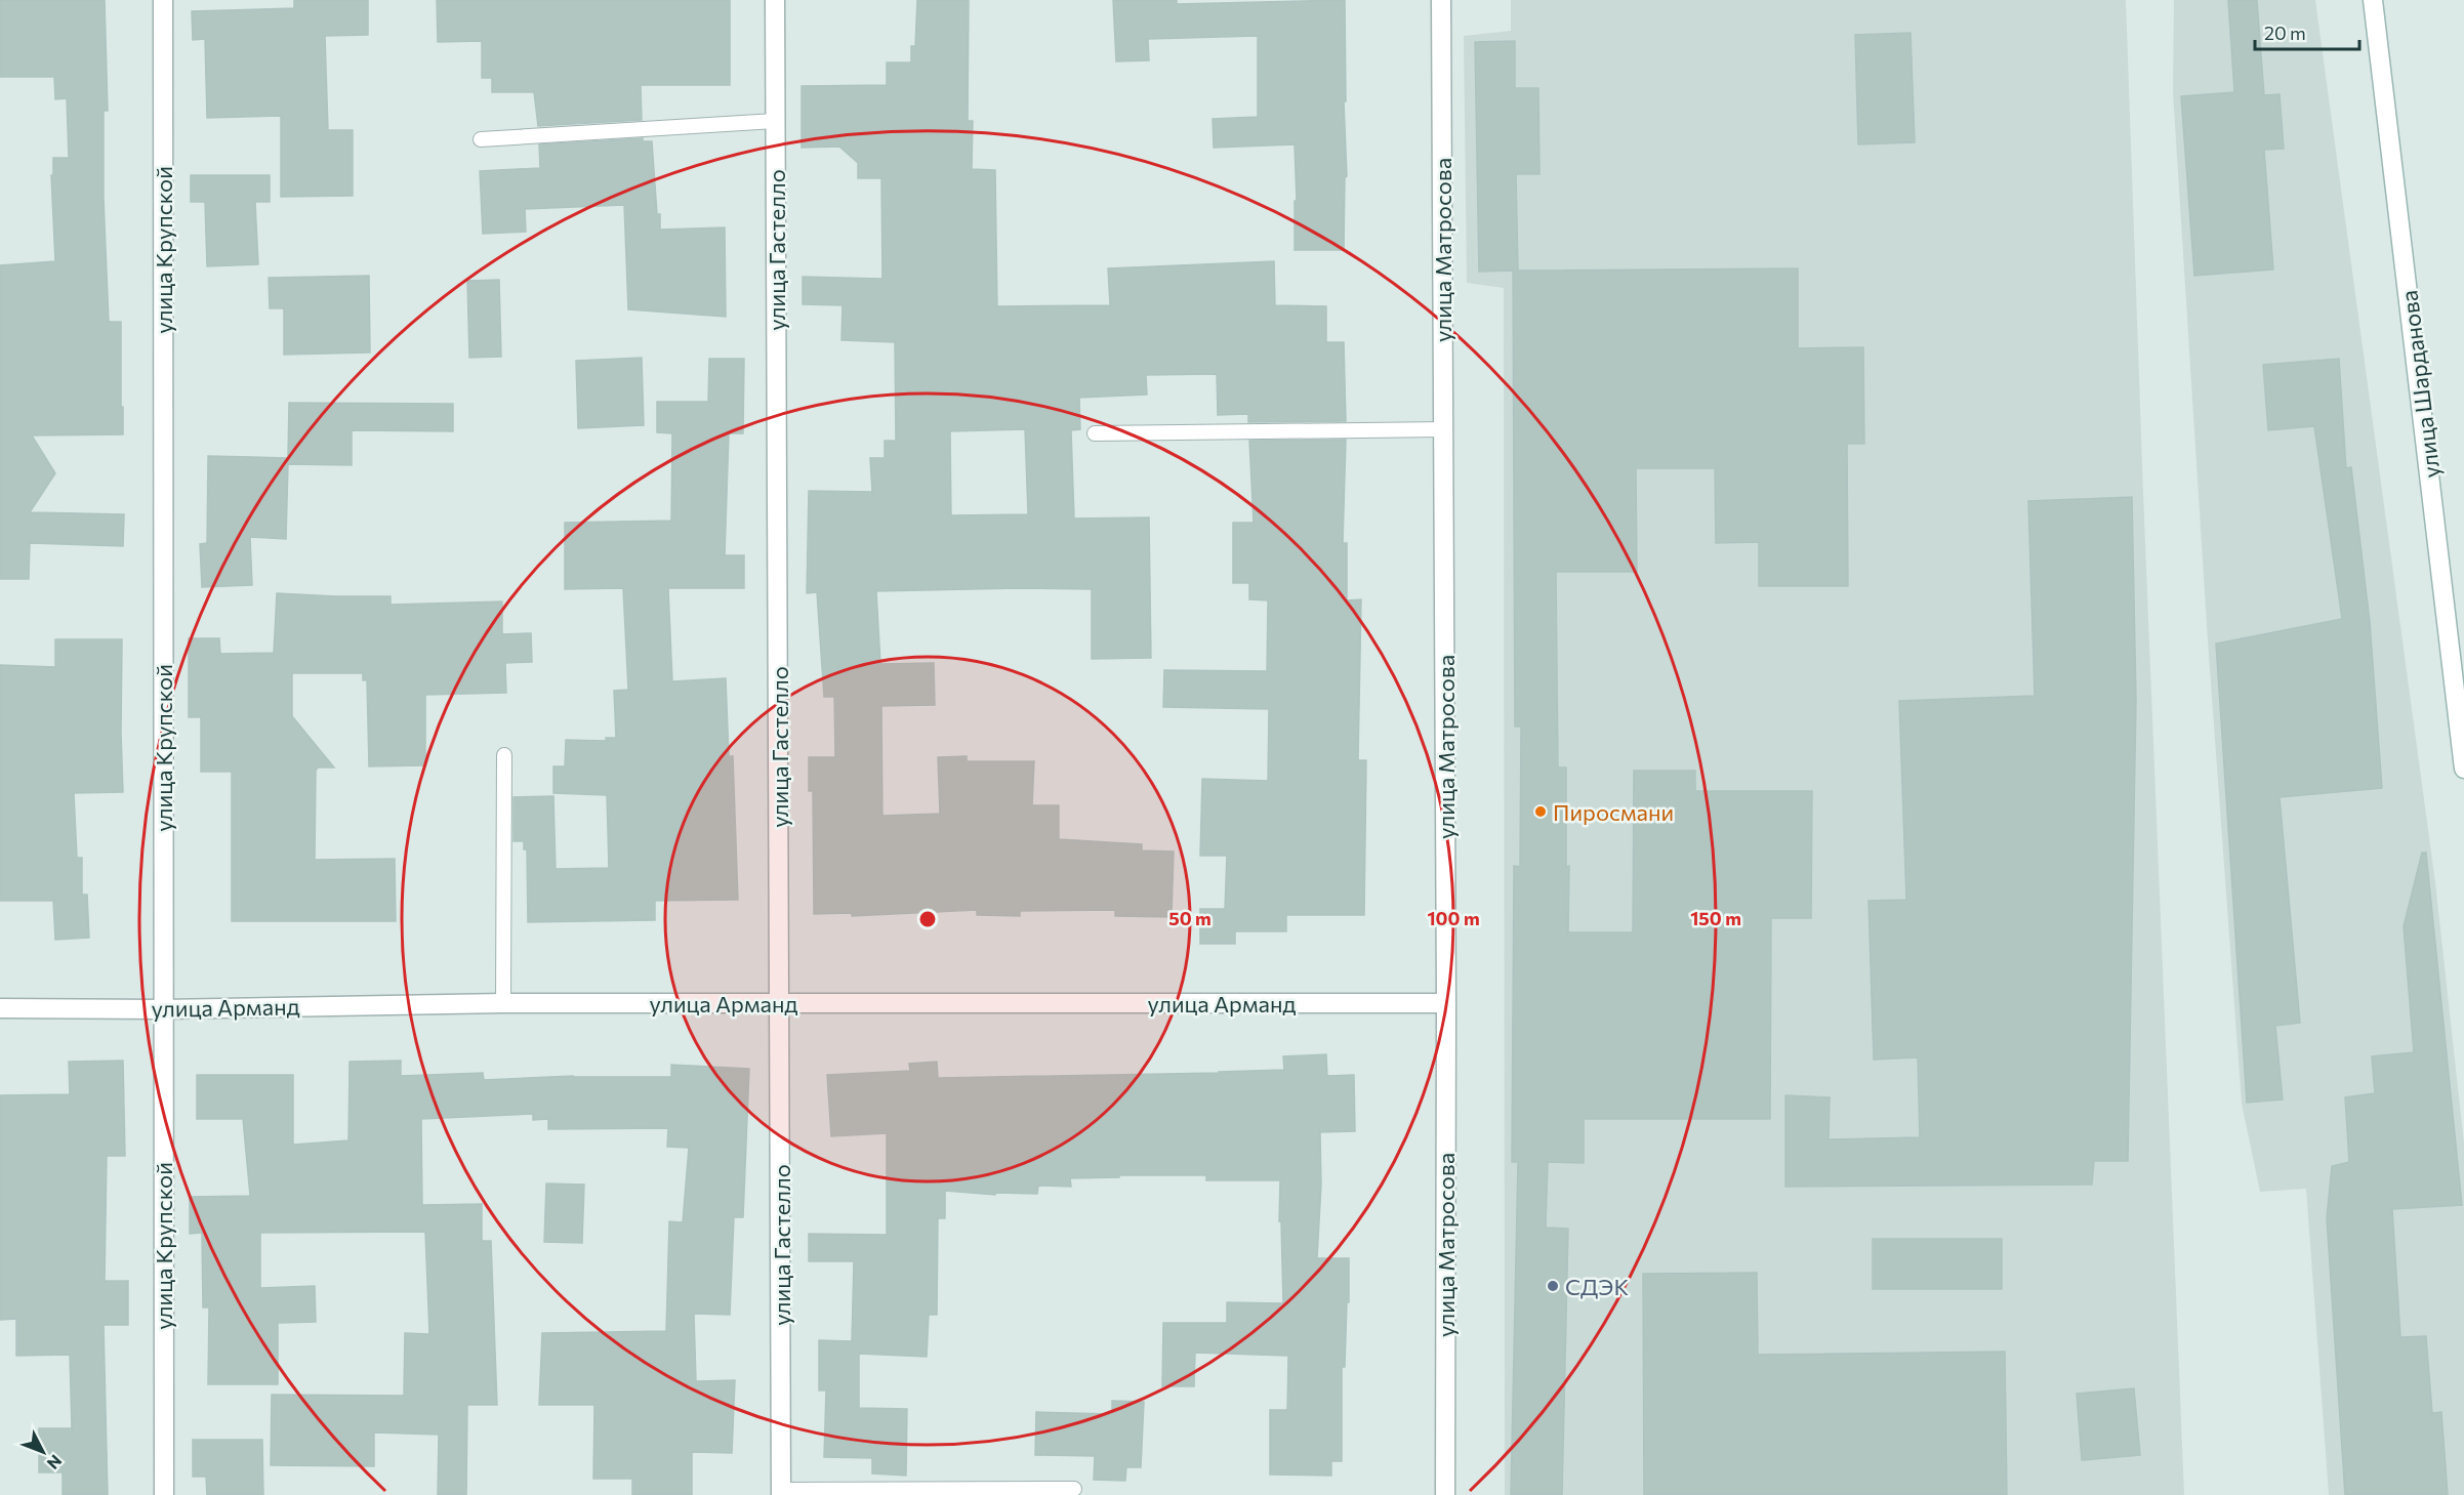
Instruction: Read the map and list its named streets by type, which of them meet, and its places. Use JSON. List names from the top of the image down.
{
  "streets": {
    "street": [
      "улица Крупской",
      "улица Гастелло",
      "улица Матросова",
      "улица Шарданова",
      "улица Арманд"
    ]
  },
  "crossings": [
    ["улица Крупской", "улица Арманд"],
    ["улица Гастелло", "улица Арманд"],
    ["улица Матросова", "улица Арманд"]
  ],
  "places": ["Пиросмани", "СДЭК"],
  "scale_bar": "20 m",
  "north": "bottom right",
  "rings": ["50 m", "100 m", "150 m"]
}
